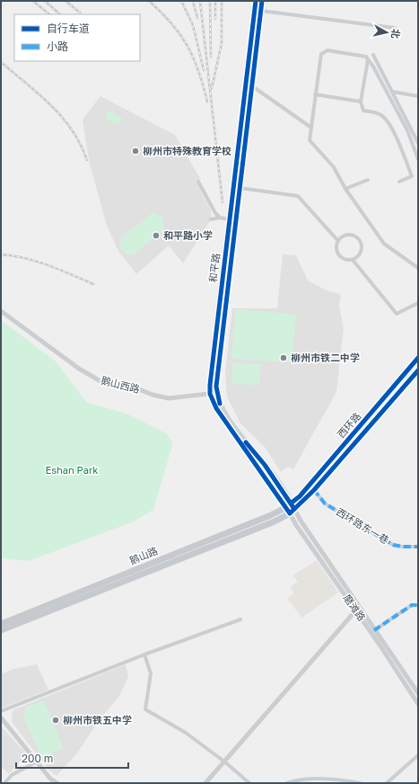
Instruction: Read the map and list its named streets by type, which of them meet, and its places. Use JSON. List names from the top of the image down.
{
  "streets": {
    "main road": ["和平路", "西环路", "鹅山路"],
    "street": ["鹅山西路", "西环路东一巷", "磨滩路"]
  },
  "crossings": [
    ["和平路", "鹅山西路"],
    ["和平路", "西环路"],
    ["和平路", "鹅山路"],
    ["和平路", "磨滩路"],
    ["西环路", "西环路东一巷"],
    ["西环路", "鹅山路"],
    ["西环路", "磨滩路"],
    ["鹅山路", "磨滩路"]
  ],
  "parks": ["Eshan Park"],
  "places": [
    "柳州市特殊教育学校",
    "和平路小学",
    "柳州市铁二中学",
    "柳州市铁五中学"
  ],
  "legend": ["自行车道", "小路"],
  "scale_bar": "200 m",
  "north": "right"
}
